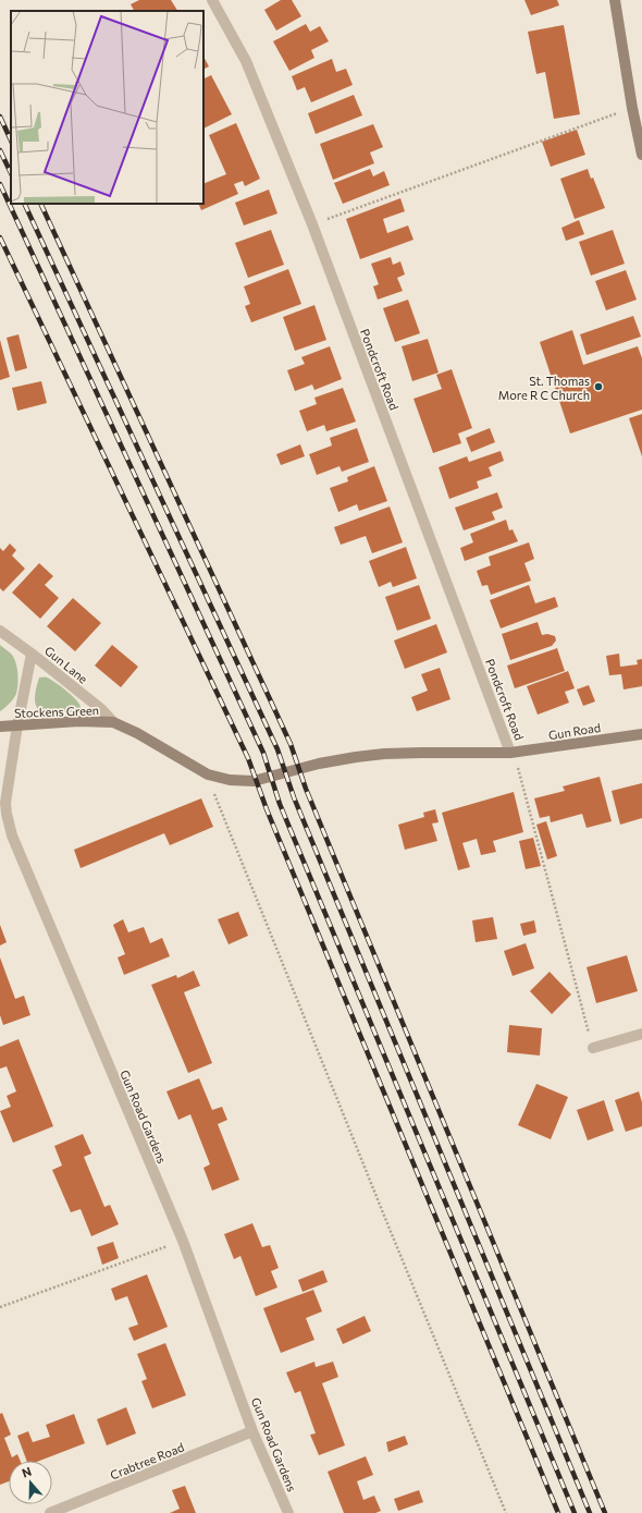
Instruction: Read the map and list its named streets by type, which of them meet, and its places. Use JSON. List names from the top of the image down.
{
  "streets": {
    "street": [
      "Pondcroft Road",
      "Gun Lane",
      "Stockens Green",
      "Gun Road",
      "Gun Road Gardens",
      "Crabtree Road"
    ]
  },
  "crossings": [
    ["Pondcroft Road", "Gun Road"],
    ["Gun Lane", "Stockens Green"],
    ["Gun Lane", "Gun Road"],
    ["Gun Lane", "Gun Road Gardens"],
    ["Stockens Green", "Gun Road"],
    ["Stockens Green", "Gun Road Gardens"],
    ["Gun Road Gardens", "Crabtree Road"]
  ],
  "places": ["St. Thomas More R C Church"],
  "north": "top"
}
